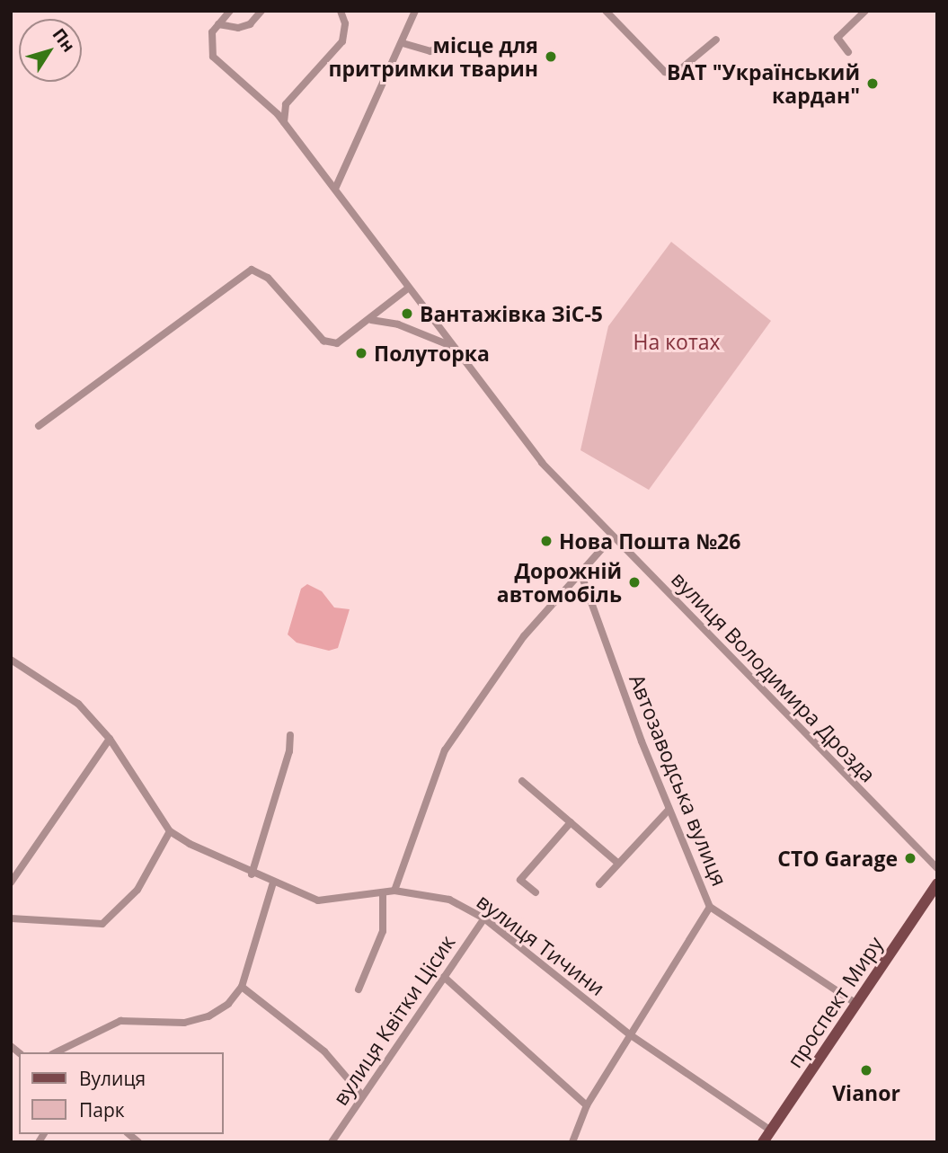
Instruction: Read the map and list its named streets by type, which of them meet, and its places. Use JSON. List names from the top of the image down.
{
  "streets": {
    "main road": ["проспект Миру"],
    "street": [
      "вулиця Володимира Дрозда",
      "Автозаводська вулиця",
      "вулиця Тичини",
      "вулиця Квітки Цісик"
    ]
  },
  "crossings": [
    ["Автозаводська вулиця", "проспект Миру"],
    ["вулиця Тичини", "проспект Миру"],
    ["вулиця Тичини", "вулиця Квітки Цісик"]
  ],
  "parks": ["На котах"],
  "places": [
    "місце для притримки тварин",
    "ВАТ \"Український кардан\"",
    "Вантажівка ЗіС-5",
    "Полуторка",
    "Нова Пошта №26",
    "Дорожній автомобіль",
    "СТО Garage",
    "Vianor"
  ],
  "legend": ["Вулиця", "Парк"],
  "north": "top right"
}
